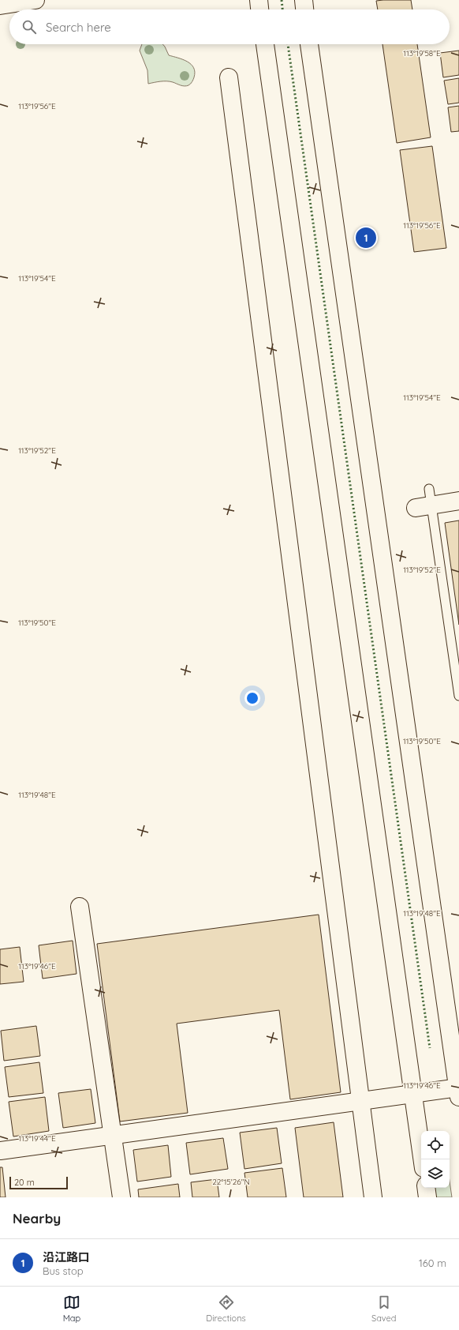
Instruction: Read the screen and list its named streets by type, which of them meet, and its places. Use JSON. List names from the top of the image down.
{
  "scale_bar": "20 m",
  "page": {
    "search": "Search here",
    "pins": "1",
    "scale": "20 m",
    "heading": "Nearby",
    "list": [
      {
        "mark": "1",
        "name": "沿江路口",
        "note": "Bus stop",
        "value": "160 m"
      }
    ],
    "nav": ["Map", "Directions", "Saved"]
  },
  "coordinates": [
    "113°19'58\"E",
    "113°19'56\"E",
    "113°19'54\"E",
    "113°19'52\"E",
    "113°19'50\"E",
    "113°19'48\"E",
    "113°19'46\"E",
    "113°19'44\"E",
    "22°15'26\"N"
  ]
}
